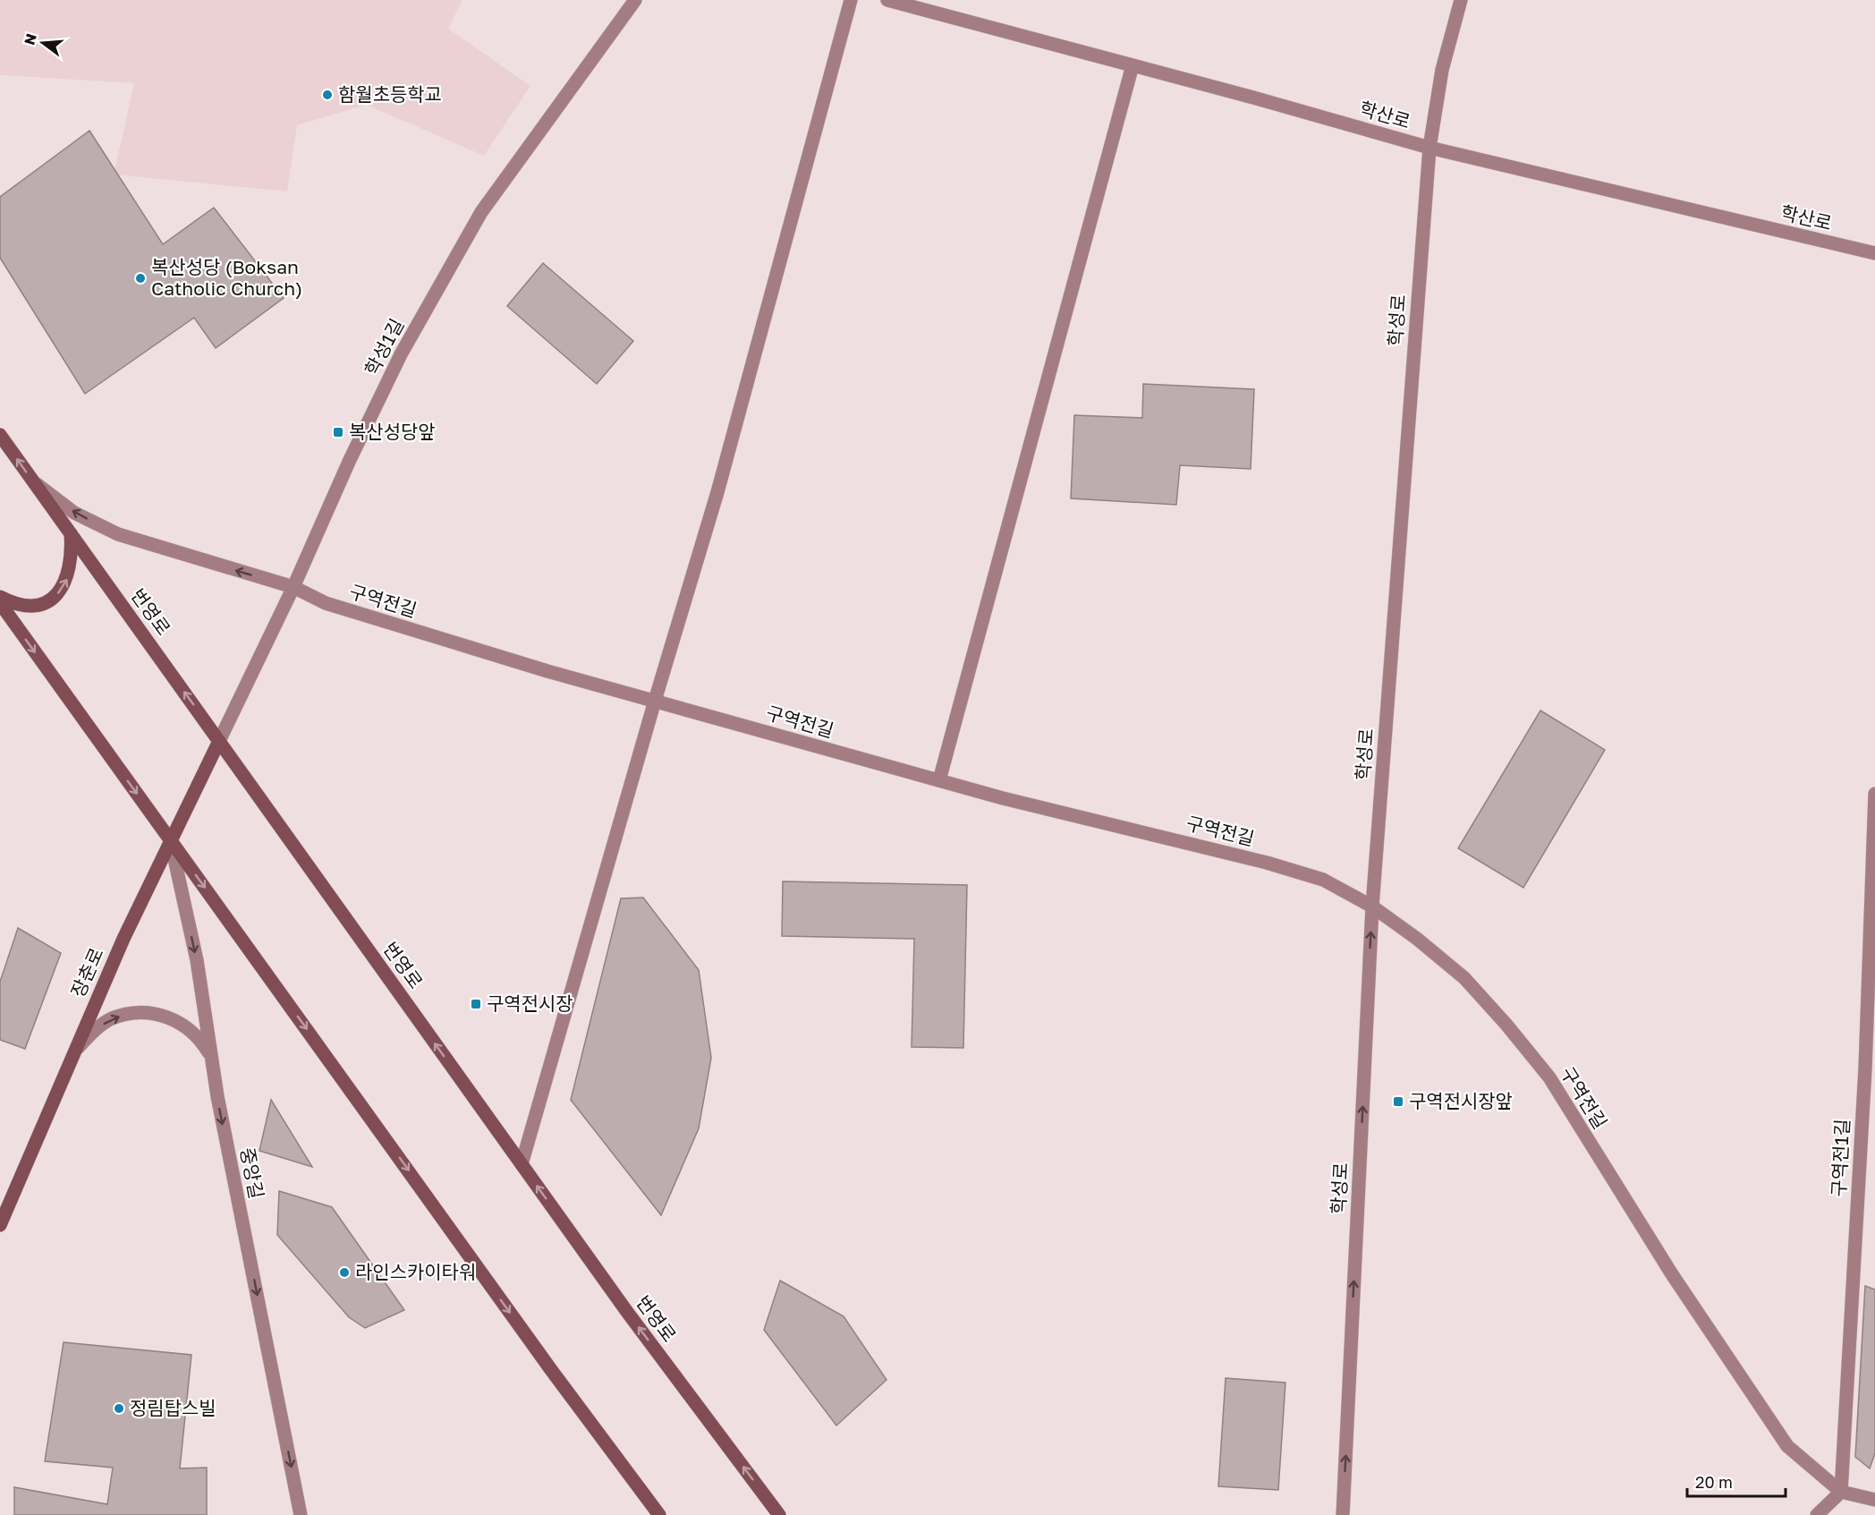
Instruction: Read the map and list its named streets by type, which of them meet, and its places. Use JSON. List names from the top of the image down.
{
  "streets": {
    "main road": ["번영로", "장춘로"],
    "street": [
      "학산로",
      "학성로",
      "학성1길",
      "구역전길",
      "구역전1길",
      "중앙길"
    ]
  },
  "crossings": [
    ["학산로", "학성로"],
    ["학성로", "구역전길"],
    ["학성1길", "구역전길"],
    ["학성1길", "번영로"],
    ["학성1길", "장춘로"],
    ["구역전길", "번영로"],
    ["구역전길", "구역전1길"],
    ["번영로", "장춘로"],
    ["장춘로", "중앙길"]
  ],
  "one_way": ["학성로", "중앙길"],
  "places": {
    "other": [
      "함월초등학교",
      "복산성당 (Boksan Catholic Church)",
      "라인스카이타워",
      "정림탑스빌"
    ],
    "transit": ["복산성당앞", "구역전시장", "구역전시장앞"]
  },
  "scale_bar": "20 m",
  "north": "left"
}
